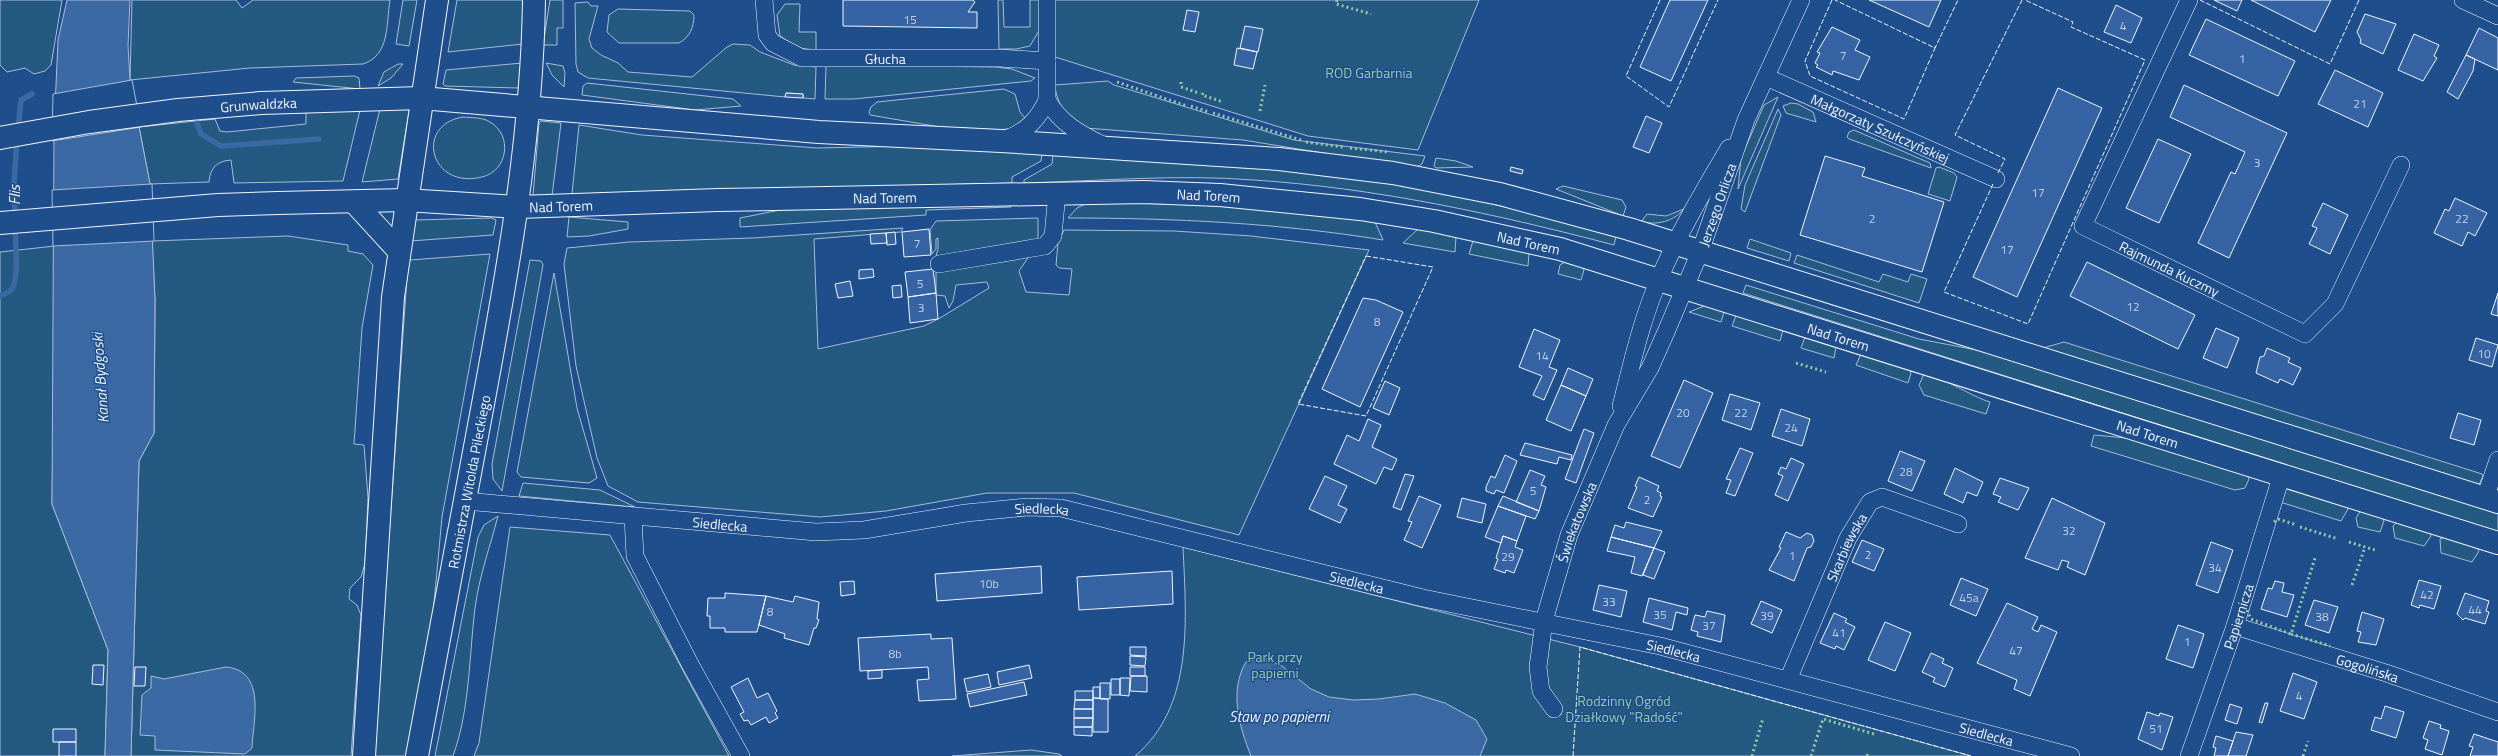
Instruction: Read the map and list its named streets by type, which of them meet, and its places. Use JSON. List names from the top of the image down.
{
  "streets": {
    "main road": ["Grunwaldzka", "Nad Torem", "Rotmistrza Witolda Pileckiego"],
    "street": [
      "Głucha",
      "Małgorzaty Szułczyńskiej",
      "Jerzego Orlicza",
      "Rajmunda Kuczmy",
      "Siedlecka",
      "Świekatowska",
      "Skarbiewska",
      "Papiernicza",
      "Gogolińska"
    ]
  },
  "crossings": [
    ["Grunwaldzka", "Rotmistrza Witolda Pileckiego"],
    ["Małgorzaty Szułczyńskiej", "Jerzego Orlicza"],
    ["Nad Torem", "Jerzego Orlicza"],
    ["Nad Torem", "Rotmistrza Witolda Pileckiego"],
    ["Nad Torem", "Świekatowska"],
    ["Nad Torem", "Papiernicza"],
    ["Jerzego Orlicza", "Świekatowska"],
    ["Rotmistrza Witolda Pileckiego", "Siedlecka"],
    ["Siedlecka", "Świekatowska"],
    ["Siedlecka", "Skarbiewska"],
    ["Papiernicza", "Gogolińska"]
  ],
  "water": ["Flis", "Kanał Bydgoski", "Staw po papierni"],
  "parks": ["ROD Garbarnia", "Park przy papierni", "Rodzinny Ogród Działkowy \"Radość\""],
  "house_numbers": [
    "15",
    "4",
    "7",
    "1",
    "21",
    "3",
    "17",
    "2",
    "22",
    "7",
    "17",
    "5",
    "12",
    "3",
    "8",
    "10",
    "14",
    "20",
    "22",
    "24",
    "28",
    "5",
    "2",
    "32",
    "2",
    "1",
    "29",
    "34",
    "10b",
    "42",
    "45a",
    "33",
    "44",
    "8",
    "35",
    "39",
    "38",
    "37",
    "41",
    "1",
    "47",
    "8b",
    "4",
    "51"
  ]
}
